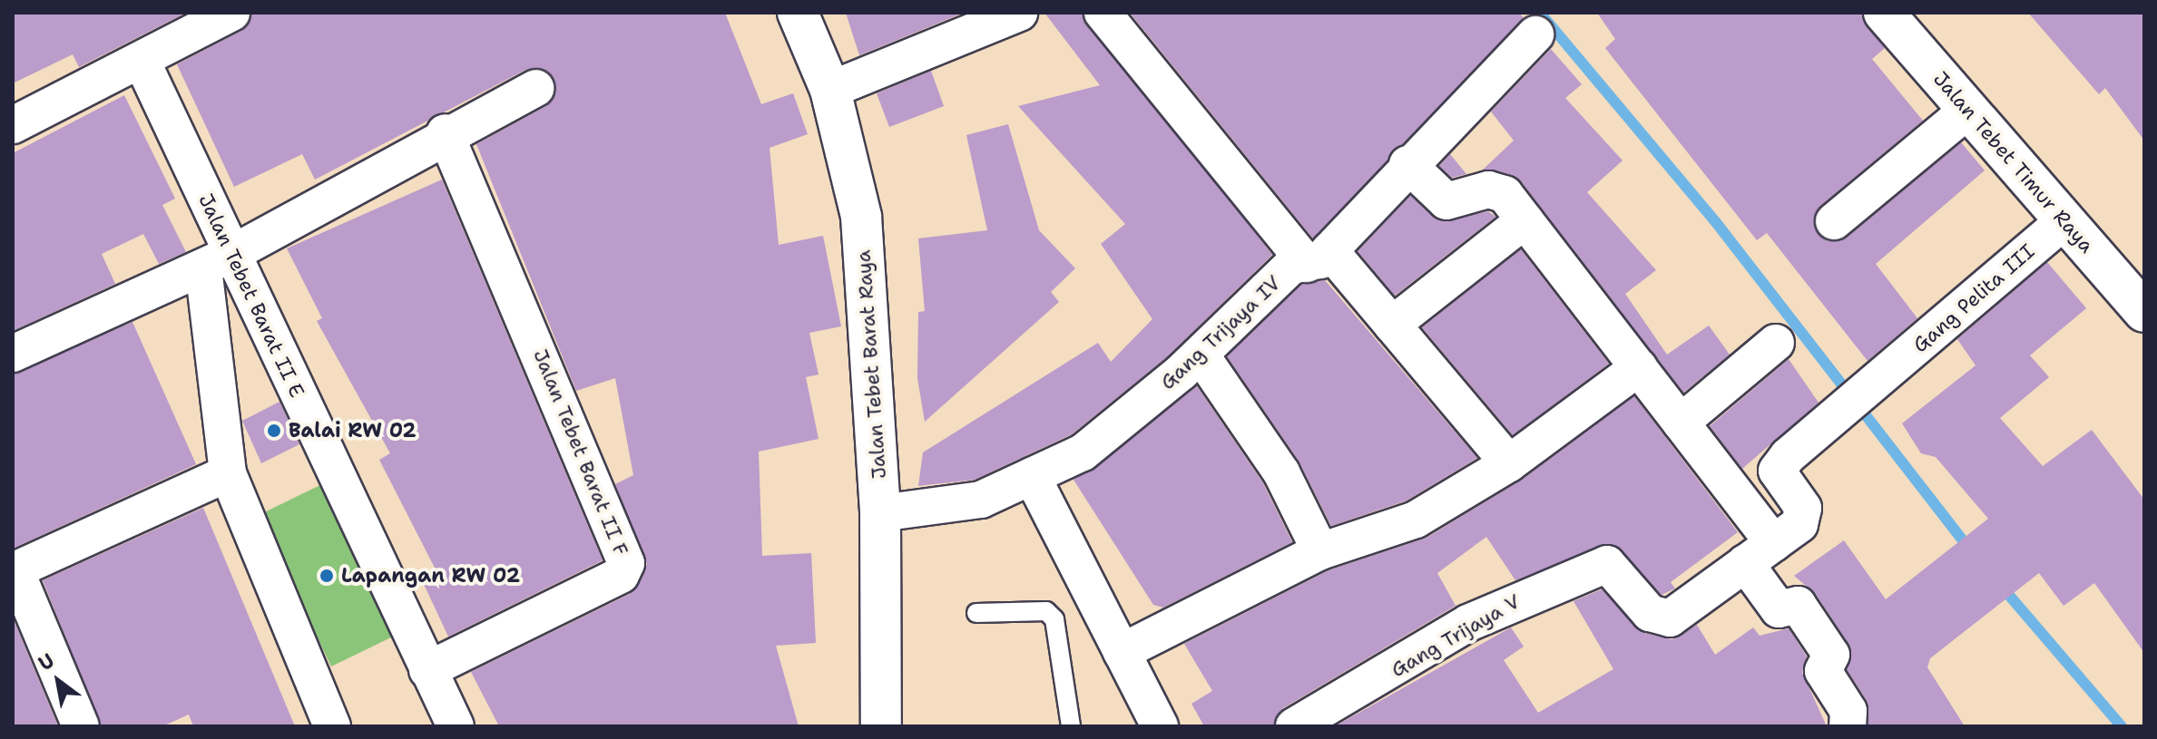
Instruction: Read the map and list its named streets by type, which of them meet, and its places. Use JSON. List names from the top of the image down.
{
  "streets": {
    "street": [
      "Jalan Tebet Timur Raya",
      "Jalan Tebet Barat II E",
      "Gang Pelita III",
      "Gang Trijaya IV",
      "Jalan Tebet Barat Raya",
      "Jalan Tebet Barat II F",
      "Gang Trijaya V"
    ]
  },
  "crossings": [
    ["Jalan Tebet Timur Raya", "Gang Pelita III"],
    ["Jalan Tebet Barat II E", "Jalan Tebet Barat II F"],
    ["Gang Pelita III", "Gang Trijaya V"],
    ["Gang Trijaya IV", "Jalan Tebet Barat Raya"]
  ],
  "places": ["Balai RW 02", "Lapangan RW 02"],
  "north": "top left"
}
